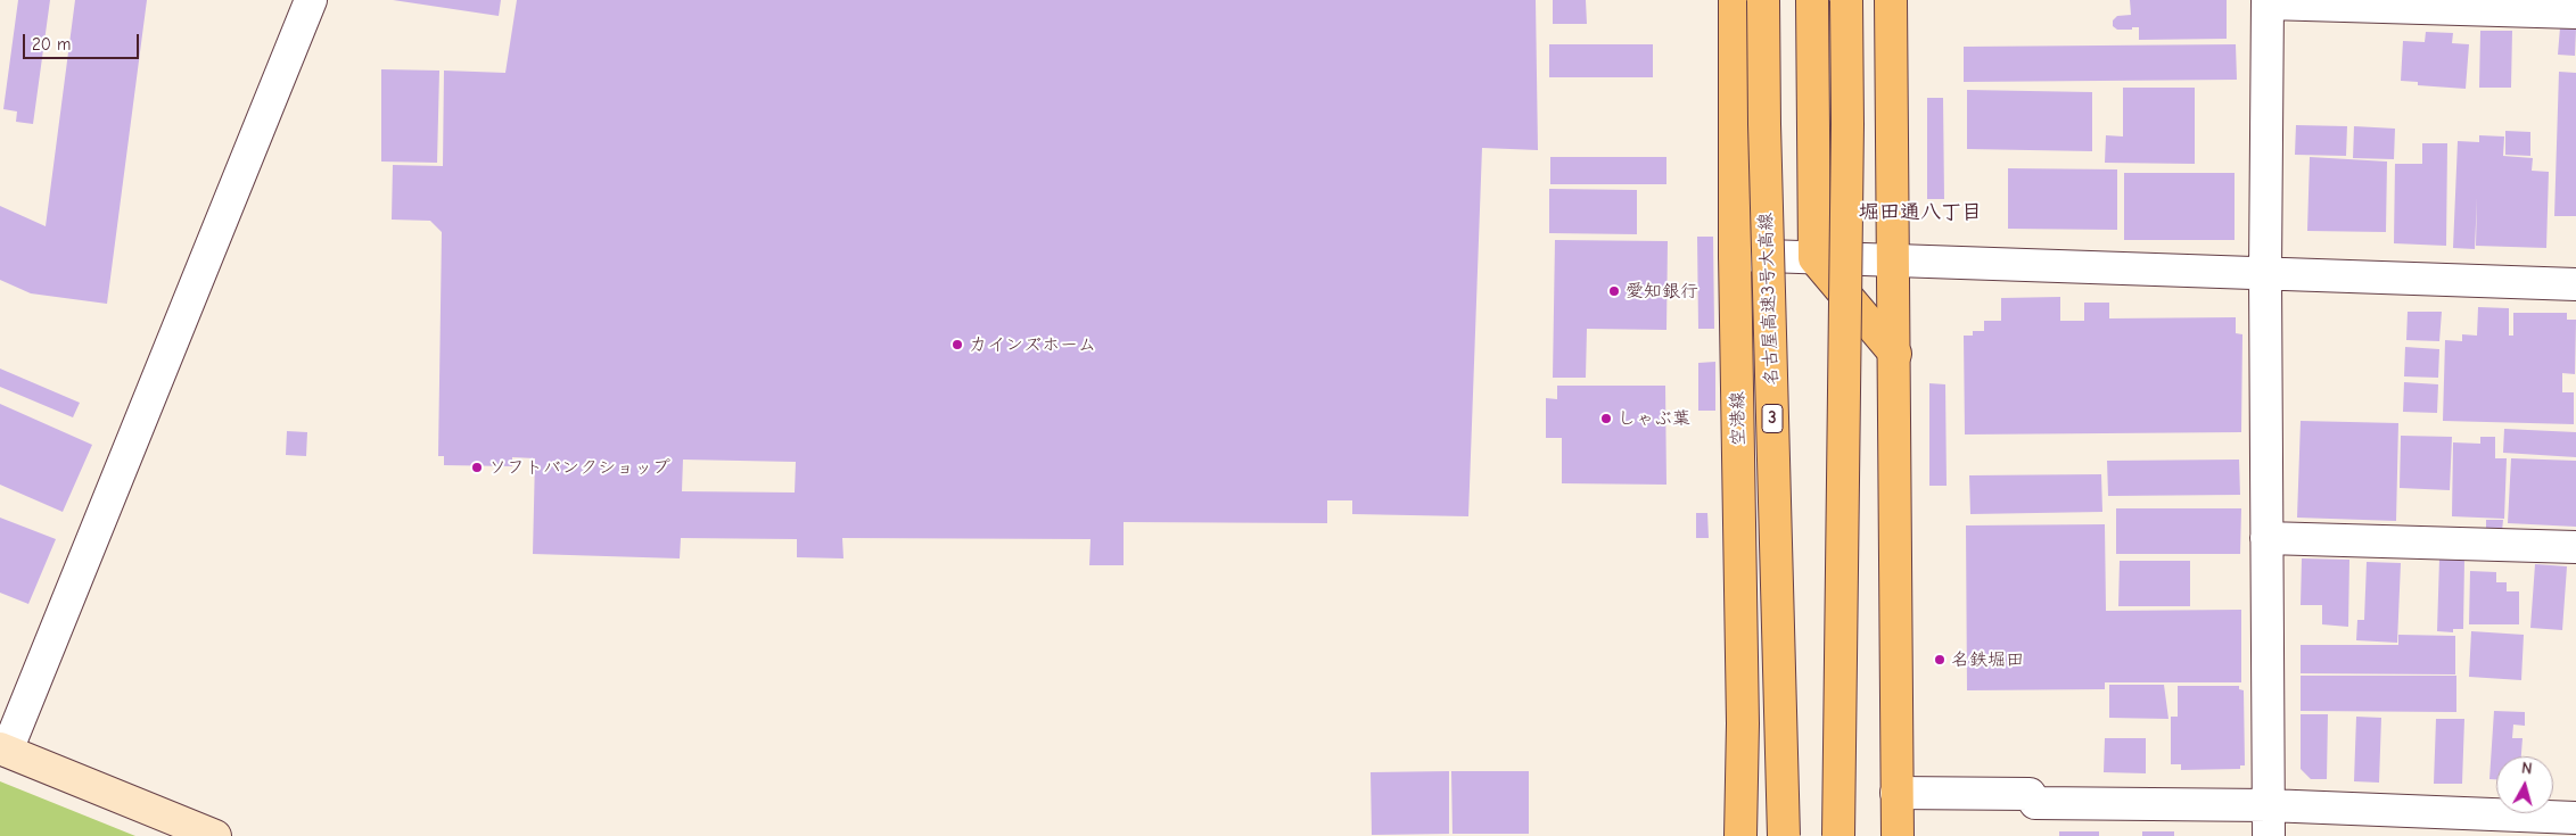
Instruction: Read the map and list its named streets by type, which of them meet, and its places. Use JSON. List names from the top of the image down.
{
  "streets": {
    "main road": ["名古屋高速3号大高線", "空港線", "3"]
  },
  "districts": ["堀田通八丁目"],
  "places": [
    "愛知銀行",
    "カインズホーム",
    "しゃぶ葉",
    "ソフトバンクショップ",
    "名鉄堀田"
  ],
  "scale_bar": "20 m",
  "north": "top"
}
